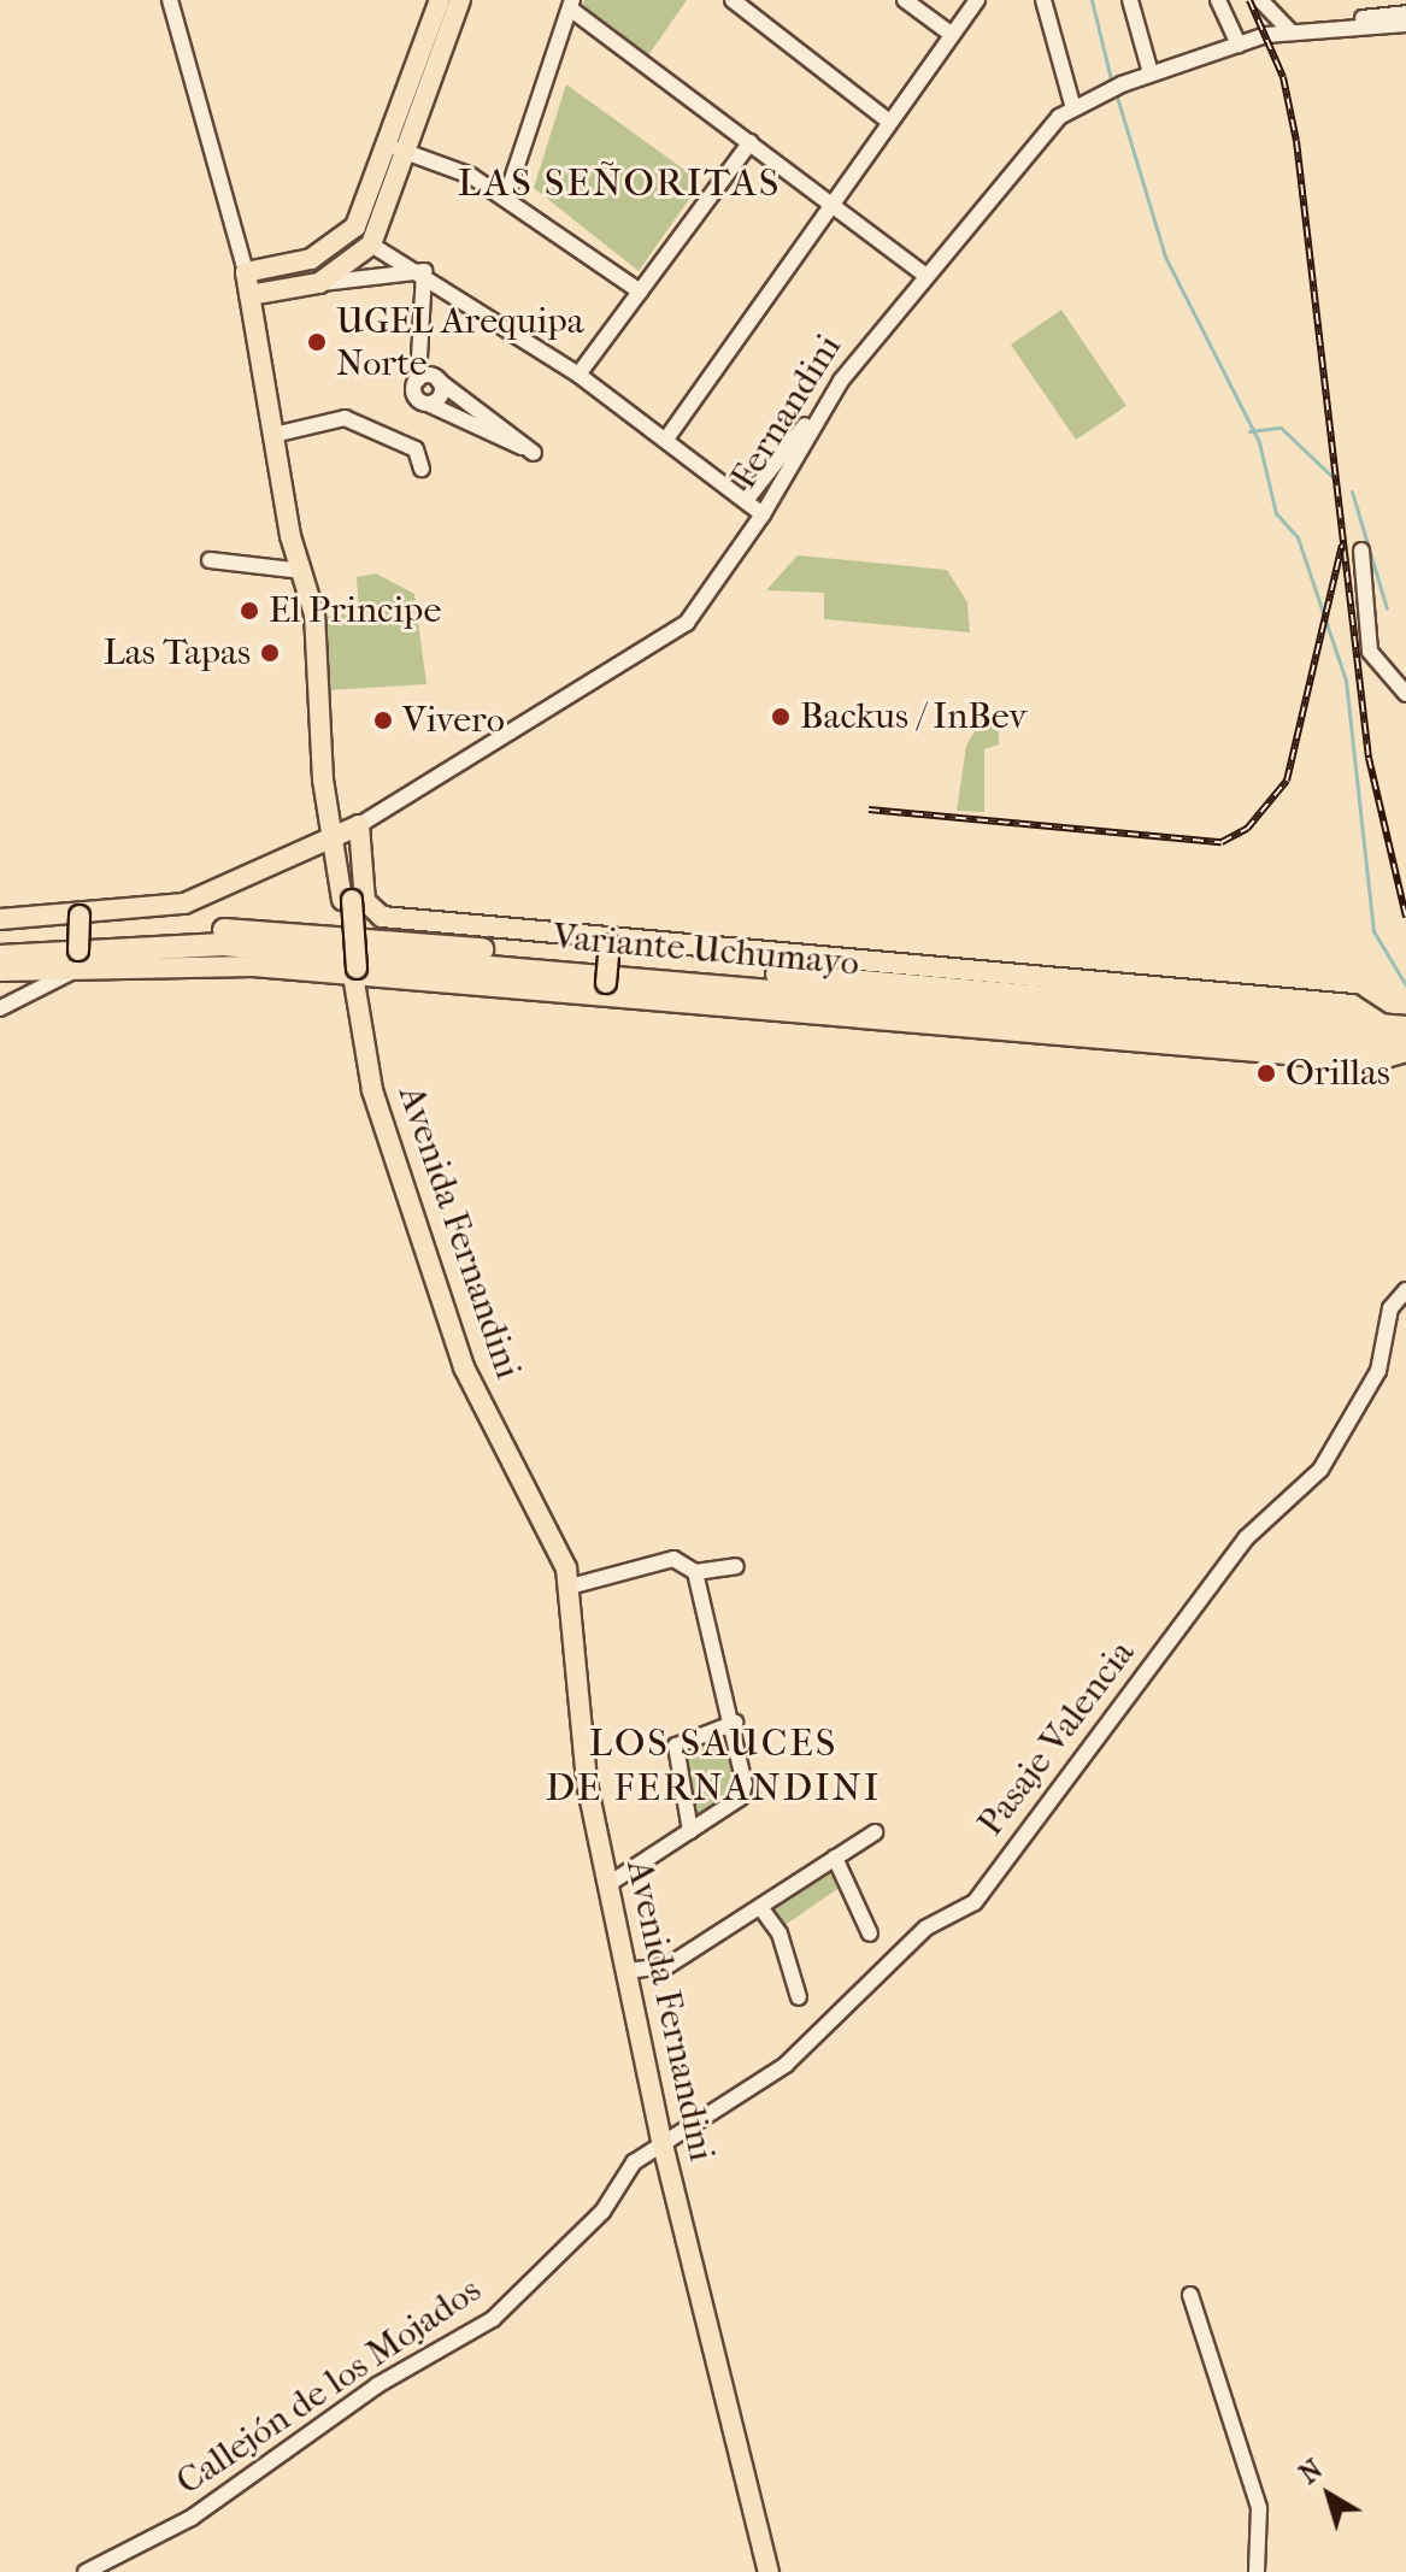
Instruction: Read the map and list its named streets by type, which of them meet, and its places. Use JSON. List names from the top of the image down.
{
  "streets": {
    "highway": ["Variante Uchumayo"],
    "main road": ["Avenida Fernandini"],
    "street": ["Fernandini", "Pasaje Valencia", "Callejón de los Mojados"]
  },
  "crossings": [
    ["Fernandini", "Variante Uchumayo"],
    ["Fernandini", "Avenida Fernandini"],
    ["Variante Uchumayo", "Avenida Fernandini"],
    ["Avenida Fernandini", "Pasaje Valencia"],
    ["Avenida Fernandini", "Callejón de los Mojados"],
    ["Pasaje Valencia", "Callejón de los Mojados"]
  ],
  "districts": ["LAS SEÑORITAS", "LOS SAUCES DE FERNANDINI"],
  "places": [
    "UGEL Arequipa Norte",
    "El Principe",
    "Las Tapas",
    "Backus / InBev",
    "Vivero",
    "Orillas"
  ],
  "north": "top left"
}
